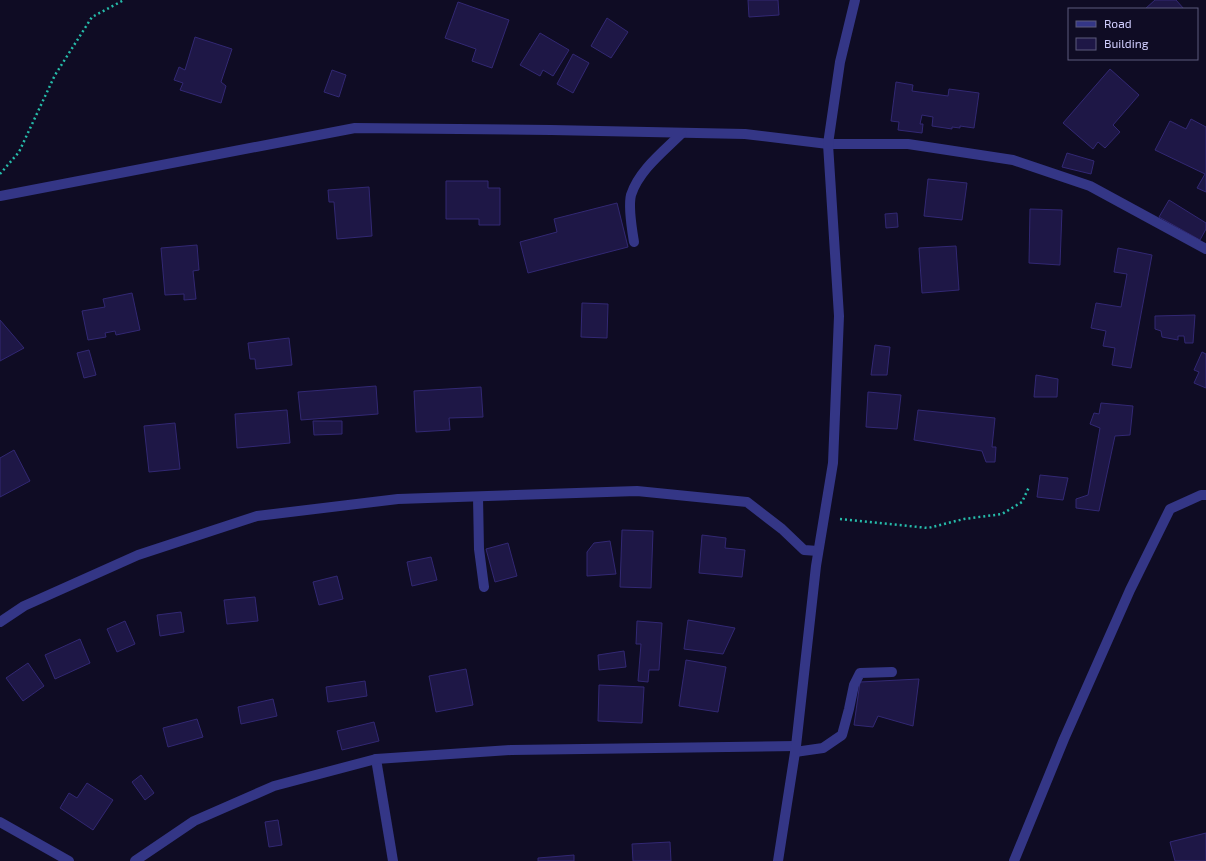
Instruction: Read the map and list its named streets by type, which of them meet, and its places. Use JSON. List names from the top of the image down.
{
  "legend": ["Road", "Building"]
}
